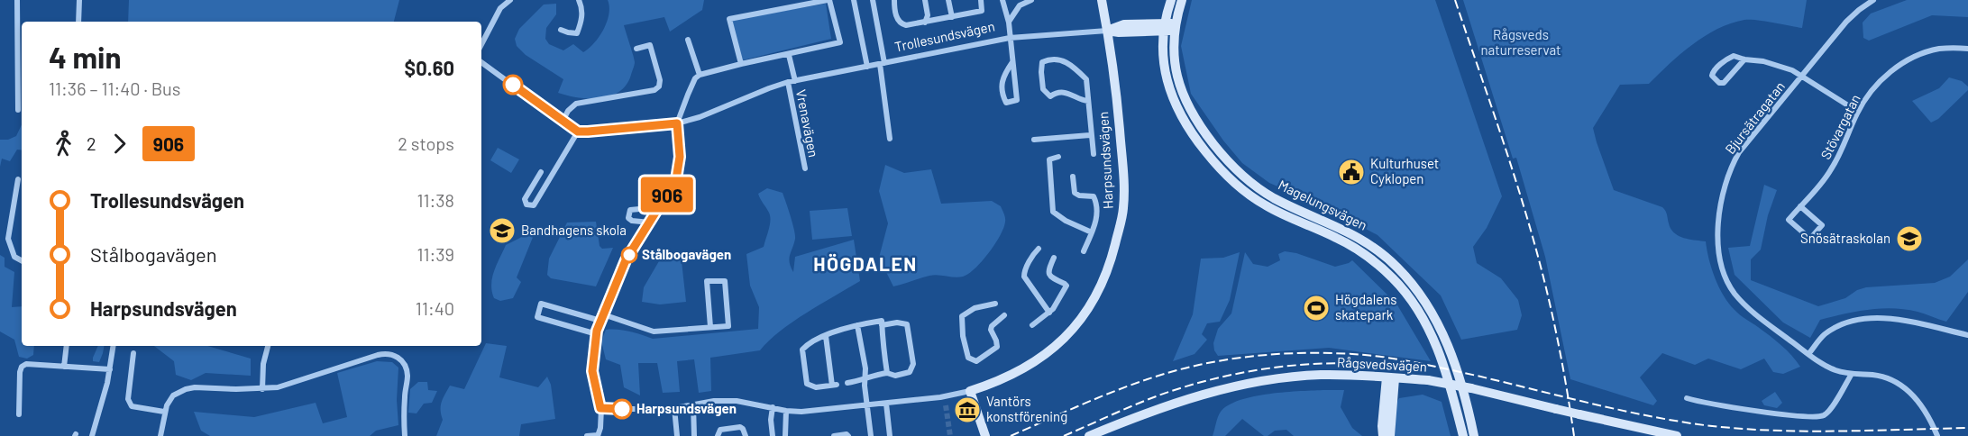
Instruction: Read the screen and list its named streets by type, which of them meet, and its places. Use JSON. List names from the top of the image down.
{
  "streets": {
    "street": [
      "Trollesundsvägen",
      "Bjursätragatan",
      "Vrenavägen",
      "Stövargatan",
      "Harpsundsvägen",
      "Magelungsvägen",
      "Rågsvedsvägen"
    ]
  },
  "crossings": [
    ["Trollesundsvägen", "Vrenavägen"],
    ["Trollesundsvägen", "Harpsundsvägen"],
    ["Trollesundsvägen", "Magelungsvägen"]
  ],
  "districts": ["HÖGDALEN"],
  "parks": ["Rågsveds naturreservat"],
  "places": {
    "public building": ["Kulturhuset Cyklopen"],
    "school or university": ["Bandhagens skola", "Snösätraskolan"],
    "other": ["Stålbogavägen", "Harpsundsvägen"],
    "sports": ["Högdalens skatepark"],
    "museum": ["Vantörs konstförening"]
  },
  "lines": ["bus line 906"],
  "page": {
    "on_map": "906",
    "heading": ["4 min", "11:36 – 11:40 · Bus", "$0.60"],
    "legs": ["2", "906", "2 stops"],
    "list": [
      {
        "name": "Trollesundsvägen",
        "value": "11:38"
      },
      {
        "name": "Stålbogavägen",
        "value": "11:39"
      },
      {
        "name": "Harpsundsvägen",
        "value": "11:40"
      }
    ]
  }
}
